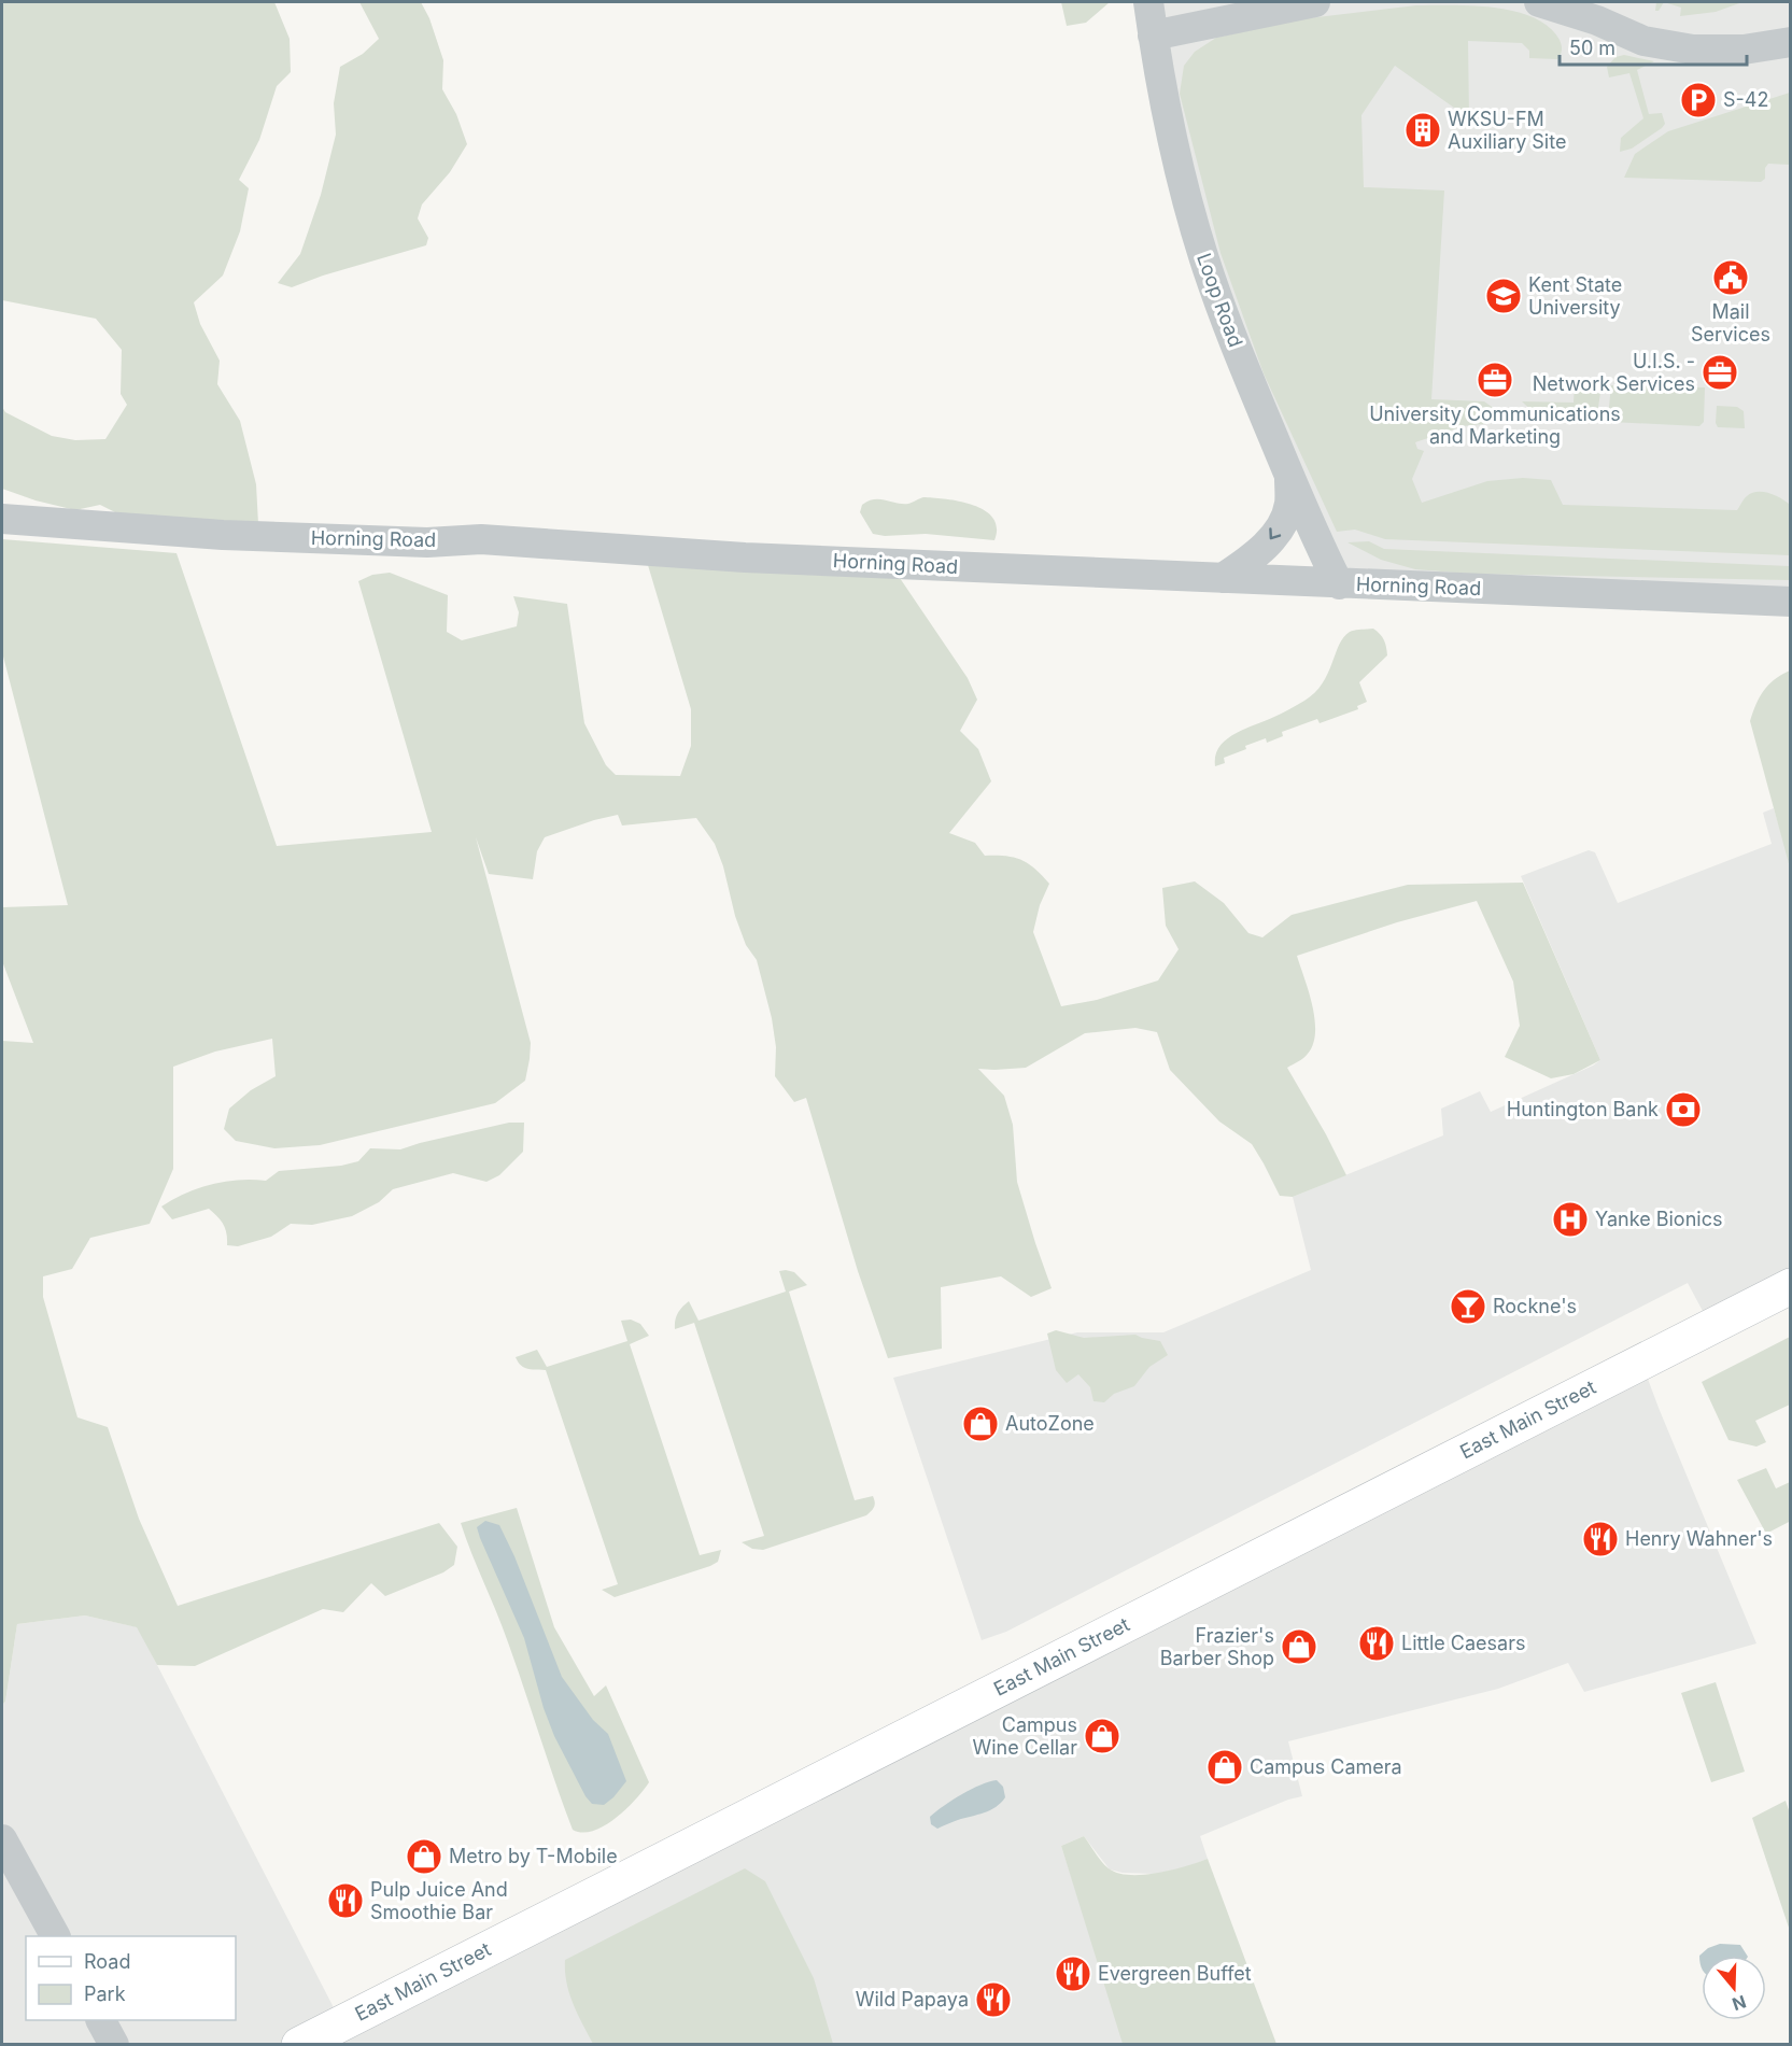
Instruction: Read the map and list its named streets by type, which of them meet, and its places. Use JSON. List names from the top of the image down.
{
  "streets": {
    "main road": ["East Main Street"],
    "street": ["Loop Road", "Horning Road"]
  },
  "crossings": [
    ["Loop Road", "Horning Road"]
  ],
  "places": {
    "parking": ["S-42"],
    "building": ["WKSU-FM Auxiliary Site"],
    "public building": ["Mail Services"],
    "school or university": ["Kent State University"],
    "office": ["U.I.S. - Network Services", "University Communications and Marketing"],
    "bank": ["Huntington Bank"],
    "hospital": ["Yanke Bionics"],
    "bar": ["Rockne's"],
    "shop": [
      "AutoZone",
      "Frazier's Barber Shop",
      "Campus Wine Cellar",
      "Campus Camera",
      "Metro by T-Mobile"
    ],
    "restaurant": [
      "Henry Wahner's",
      "Little Caesars",
      "Pulp Juice And Smoothie Bar",
      "Evergreen Buffet",
      "Wild Papaya"
    ]
  },
  "legend": ["Road", "Park"],
  "scale_bar": "50 m",
  "north": "bottom"
}
